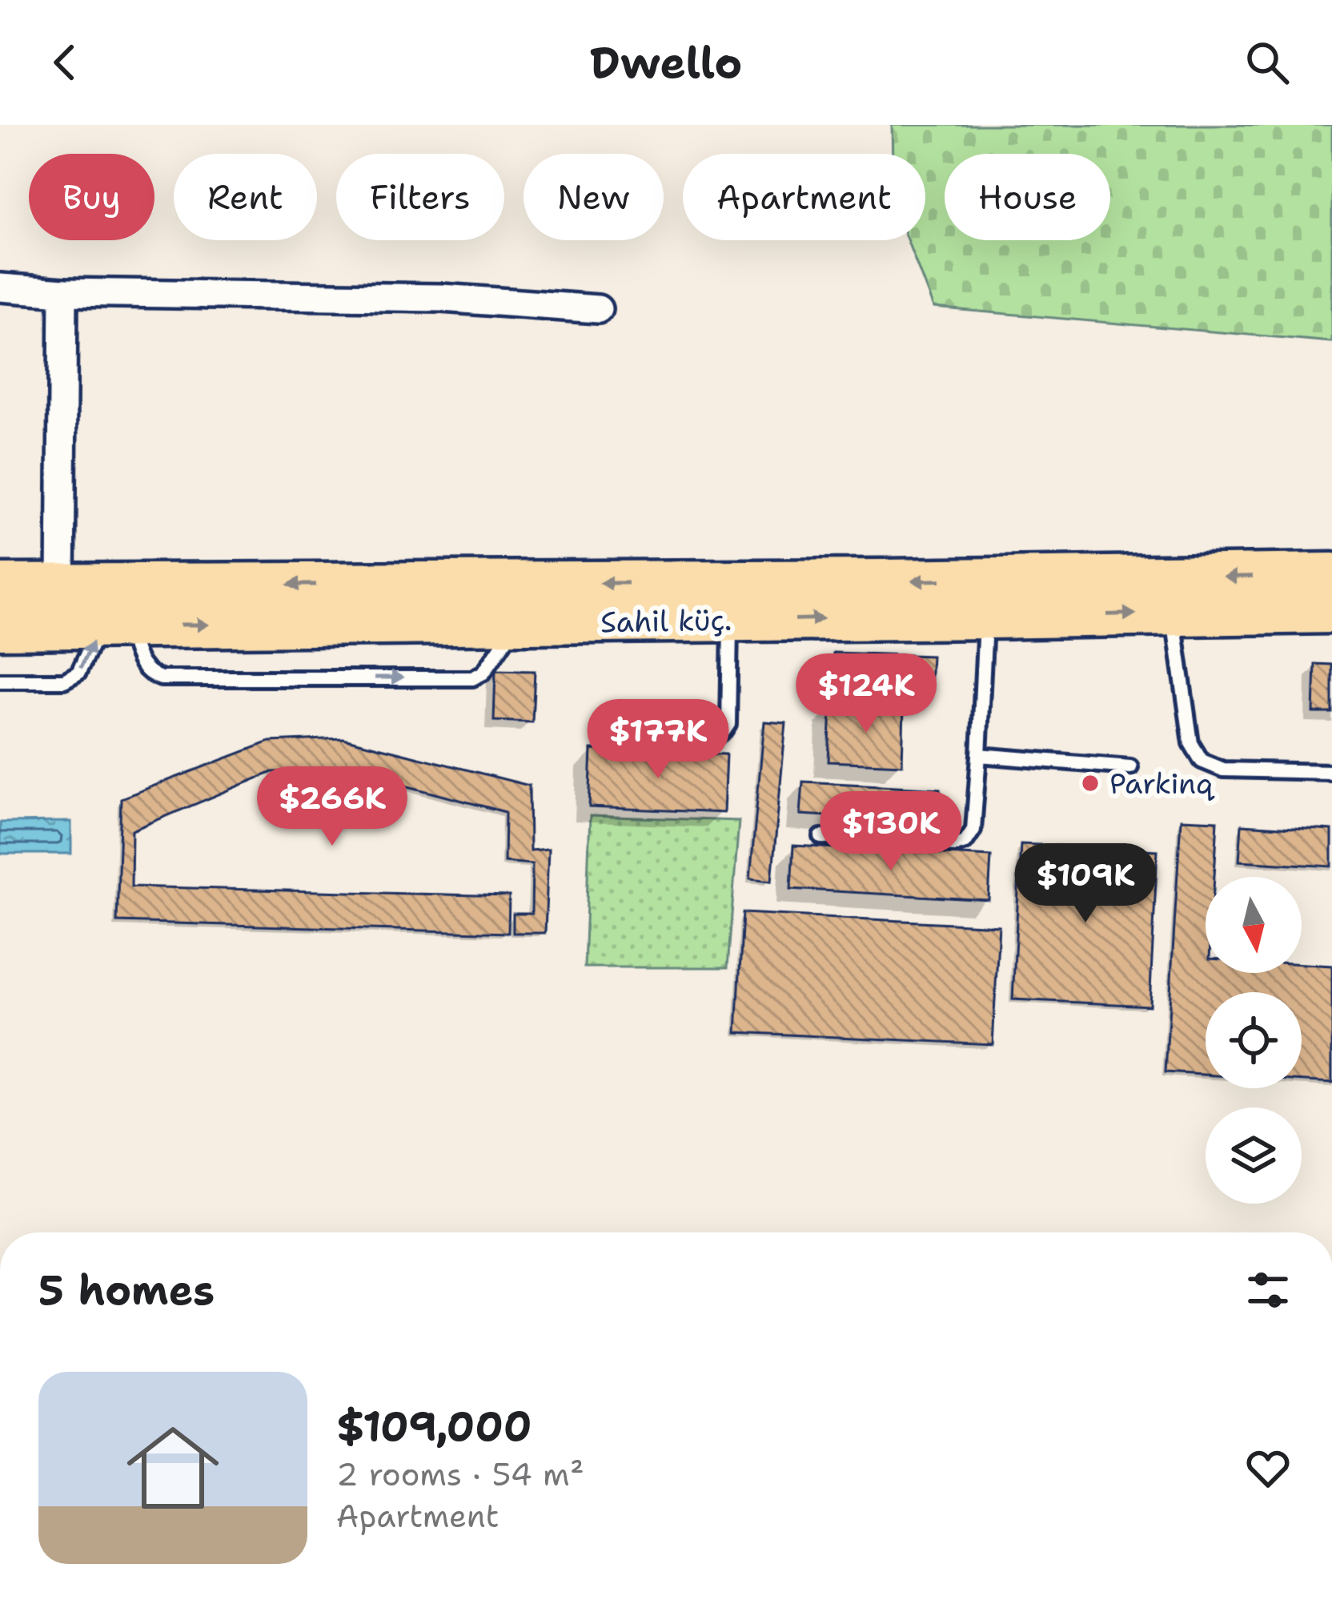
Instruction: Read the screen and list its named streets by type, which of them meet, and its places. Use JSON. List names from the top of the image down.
{
  "streets": {
    "main road": ["Sahil küç."]
  },
  "places": ["Parkinq"],
  "north": "bottom",
  "page": {
    "header": "Dwello",
    "chip": [
      "Buy",
      "Rent",
      "Filters",
      "New",
      "Apartment",
      "House"
    ],
    "price": [
      "$124K",
      "$177K",
      "$266K",
      "$130K",
      "$109K"
    ],
    "heading": "5 homes",
    "list": [
      {
        "name": "$109,000",
        "note": "2 rooms · 54 m² · Apartment"
      }
    ]
  }
}
